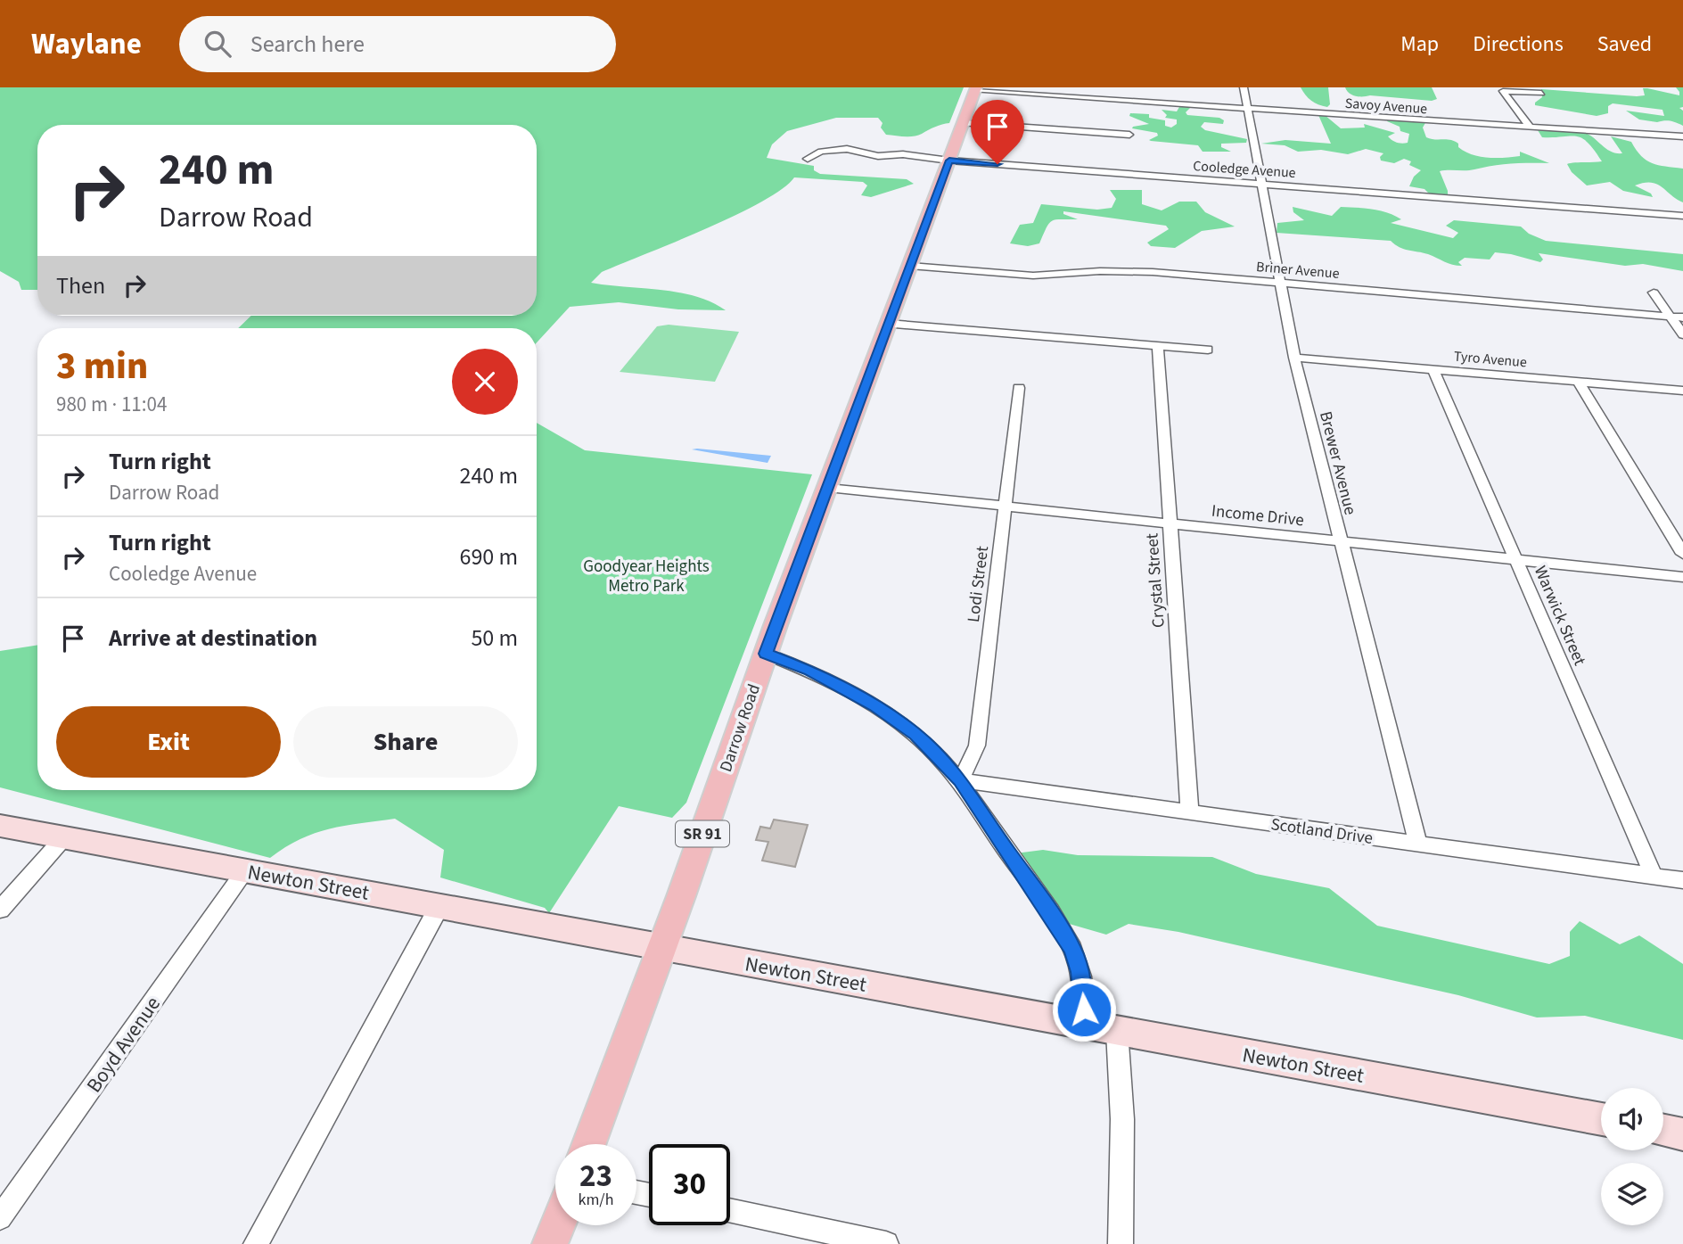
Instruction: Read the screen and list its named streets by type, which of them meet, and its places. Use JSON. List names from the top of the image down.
{
  "streets": {
    "main road": ["Darrow Road", "SR 91"],
    "street": [
      "Savoy Avenue",
      "Cooledge Avenue",
      "Briner Avenue",
      "Tyro Avenue",
      "Brewer Avenue",
      "Income Drive",
      "Crystal Street",
      "Lodi Street",
      "Warwick Street",
      "Scotland Drive",
      "Newton Street",
      "Boyd Avenue"
    ]
  },
  "crossings": [
    ["Savoy Avenue", "Brewer Avenue"],
    ["Savoy Avenue", "Darrow Road"],
    ["Cooledge Avenue", "Brewer Avenue"],
    ["Cooledge Avenue", "Darrow Road"],
    ["Briner Avenue", "Brewer Avenue"],
    ["Briner Avenue", "Darrow Road"],
    ["Tyro Avenue", "Brewer Avenue"],
    ["Tyro Avenue", "Warwick Street"],
    ["Brewer Avenue", "Income Drive"],
    ["Brewer Avenue", "Scotland Drive"],
    ["Income Drive", "Crystal Street"],
    ["Income Drive", "Lodi Street"],
    ["Income Drive", "Warwick Street"],
    ["Income Drive", "Darrow Road"],
    ["Crystal Street", "Scotland Drive"],
    ["Lodi Street", "Scotland Drive"],
    ["Warwick Street", "Scotland Drive"],
    ["Darrow Road", "Newton Street"],
    ["Newton Street", "Boyd Avenue"]
  ],
  "parks": ["Goodyear Heights Metro Park"],
  "page": {
    "header": "Waylane",
    "search": "Search here",
    "nav": ["Map", "Directions", "Saved"],
    "turn": ["240 m", "Darrow Road"],
    "then": "Then",
    "heading": ["3 min", "980 m · 11:04"],
    "list": [
      {
        "name": "Turn right",
        "note": "Darrow Road",
        "value": "240 m"
      },
      {
        "name": "Turn right",
        "note": "Cooledge Avenue",
        "value": "690 m"
      },
      {
        "name": "Arrive at destination",
        "value": "50 m"
      }
    ],
    "buttons": ["Exit", "Share"],
    "speed": "23 km/h",
    "limit": "30"
  }
}
